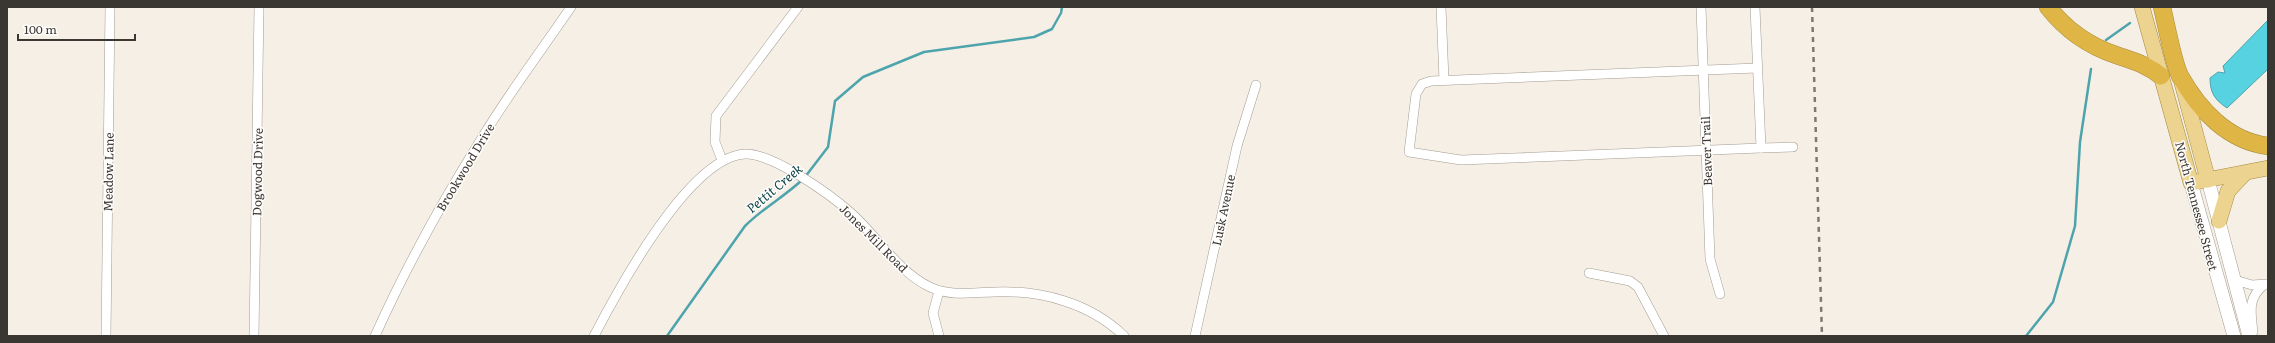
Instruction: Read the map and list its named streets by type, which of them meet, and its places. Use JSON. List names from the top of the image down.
{
  "streets": {
    "main road": ["North Tennessee Street"],
    "street": [
      "Beaver Trail",
      "Brookwood Drive",
      "Meadow Lane",
      "Dogwood Drive",
      "Lusk Avenue",
      "Jones Mill Road"
    ]
  },
  "water": ["Pettit Creek"],
  "scale_bar": "100 m"
}
